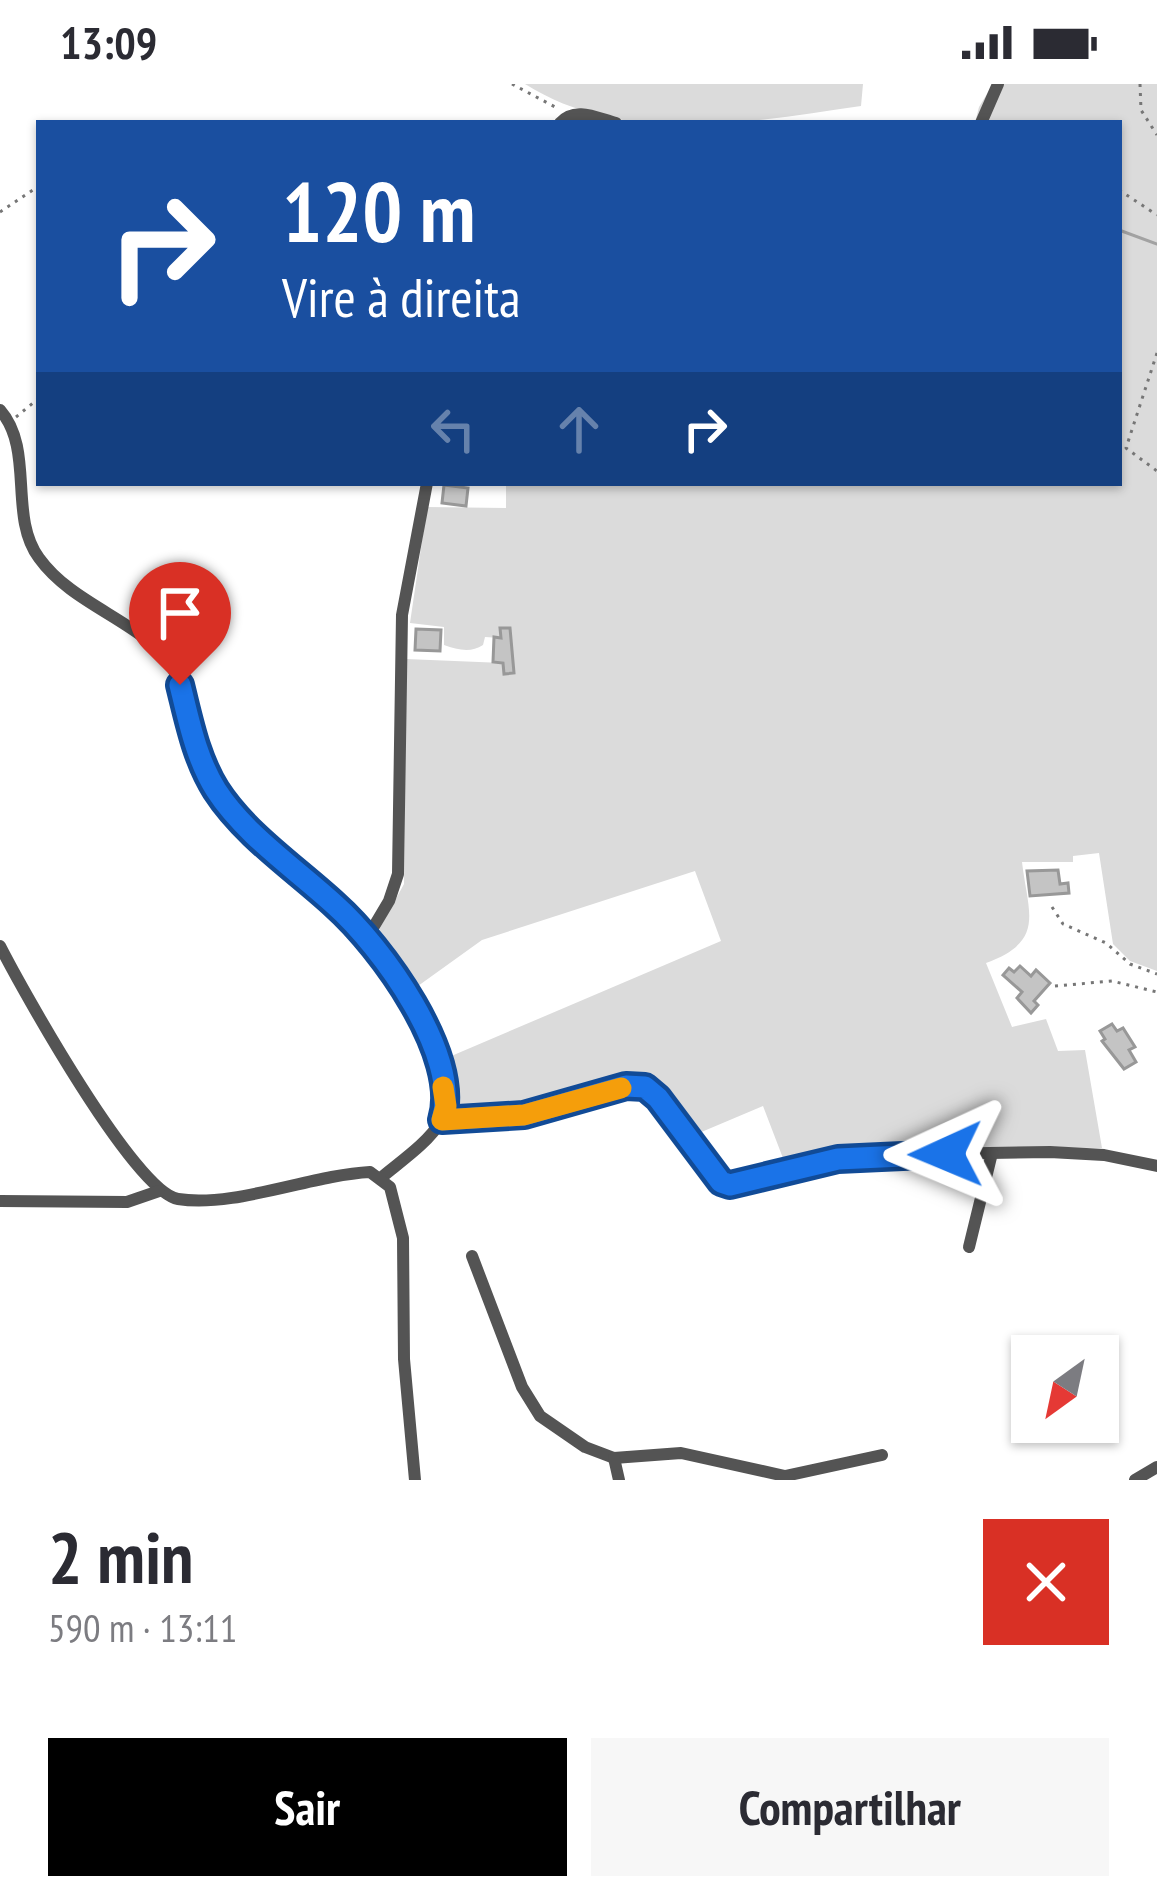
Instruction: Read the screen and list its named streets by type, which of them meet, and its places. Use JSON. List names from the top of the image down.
{
  "north": "bottom left",
  "page": {
    "status": "13:09",
    "turn": ["120 m", "Vire à direita"],
    "heading": ["2 min", "590 m · 13:11"],
    "buttons": ["Sair", "Compartilhar"]
  }
}
